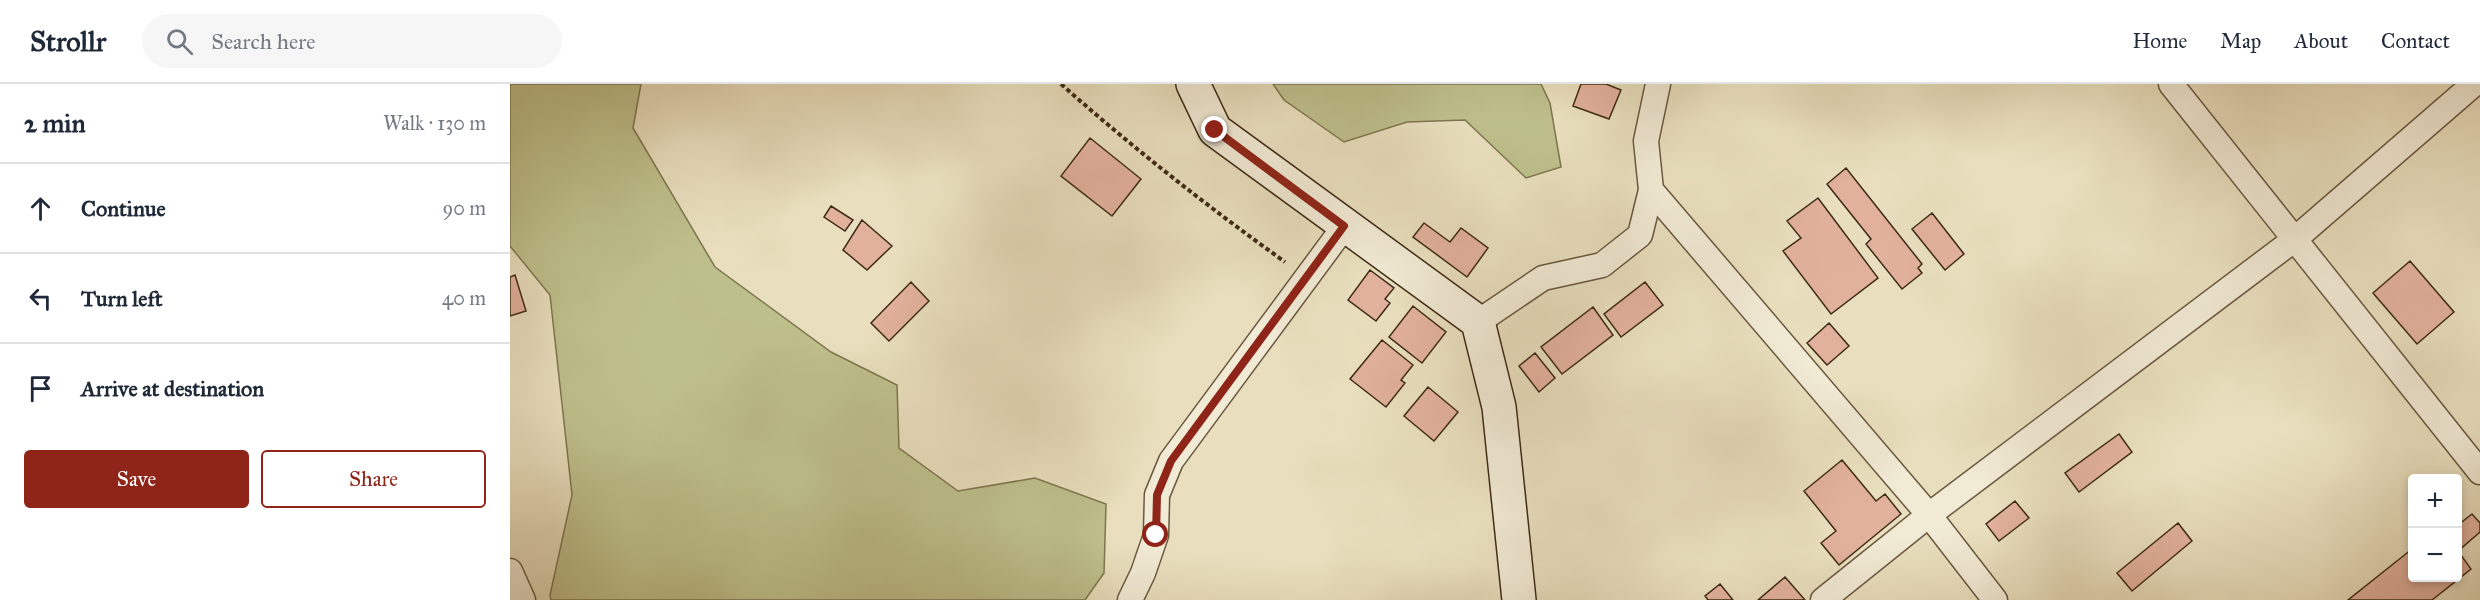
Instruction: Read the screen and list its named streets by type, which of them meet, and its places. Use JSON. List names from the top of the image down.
{
  "page": {
    "header": "Strollr",
    "search": "Search here",
    "nav": [
      "Home",
      "Map",
      "About",
      "Contact"
    ],
    "heading": ["2 min", "Walk · 130 m"],
    "list": [
      ["Continue", "90 m"],
      ["Turn left", "40 m"],
      "Arrive at destination"
    ],
    "buttons": ["Save", "Share"],
    "map_buttons": ["+", "−"]
  }
}
